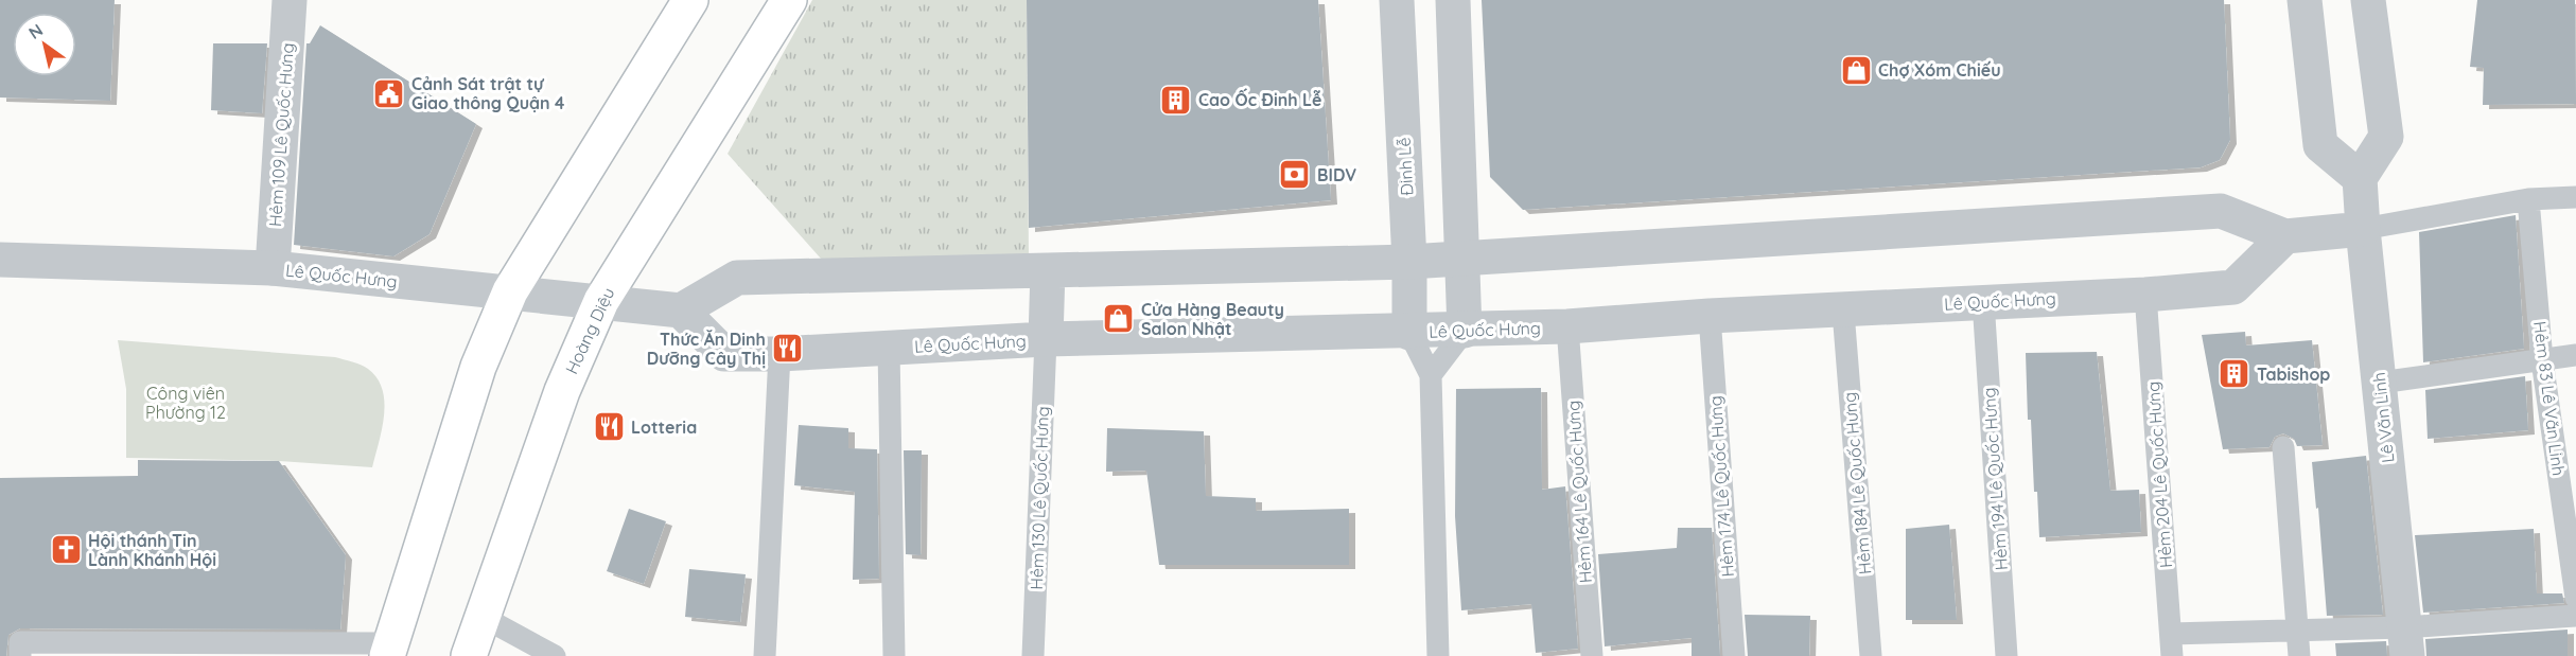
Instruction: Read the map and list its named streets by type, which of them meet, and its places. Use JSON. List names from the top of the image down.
{
  "streets": {
    "main road": ["Hoàng Diệu"],
    "street": [
      "Hẻm 109 Lê Quốc Hưng",
      "Ðinh Lễ",
      "Lê Quốc Hưng",
      "Lê Văn Linh"
    ],
    "lane": [
      "Hẻm 83 Lê Văn Linh",
      "Hẻm 204 Lê Quốc Hưng",
      "Hẻm 194 Lê Quốc Hưng",
      "Hẻm 184 Lê Quốc Hưng",
      "Hẻm 174 Lê Quốc Hưng",
      "Hẻm 164 Lê Quốc Hưng",
      "Hẻm 130 Lê Quốc Hưng"
    ]
  },
  "crossings": [
    ["Hẻm 109 Lê Quốc Hưng", "Lê Quốc Hưng"],
    ["Ðinh Lễ", "Lê Quốc Hưng"],
    ["Lê Quốc Hưng", "Hoàng Diệu"],
    ["Lê Quốc Hưng", "Hẻm 204 Lê Quốc Hưng"],
    ["Lê Quốc Hưng", "Hẻm 194 Lê Quốc Hưng"],
    ["Lê Quốc Hưng", "Hẻm 184 Lê Quốc Hưng"],
    ["Lê Quốc Hưng", "Hẻm 174 Lê Quốc Hưng"],
    ["Lê Quốc Hưng", "Hẻm 164 Lê Quốc Hưng"],
    ["Lê Quốc Hưng", "Hẻm 130 Lê Quốc Hưng"]
  ],
  "parks": ["Công viên Phường 12"],
  "places": {
    "shop": ["Chợ Xóm Chiếu", "Cửa Hàng Beauty Salon Nhật"],
    "public building": ["Cảnh Sát trật tự Giao thông Quận 4"],
    "building": ["Cao Ốc Đinh Lễ", "Tabishop"],
    "bank": ["BIDV"],
    "restaurant": ["Thức Ăn Dinh Dưỡng Cây Thị", "Lotteria"],
    "church": ["Hội thánh Tin Lành Khánh Hội"]
  },
  "north": "top left"
}
